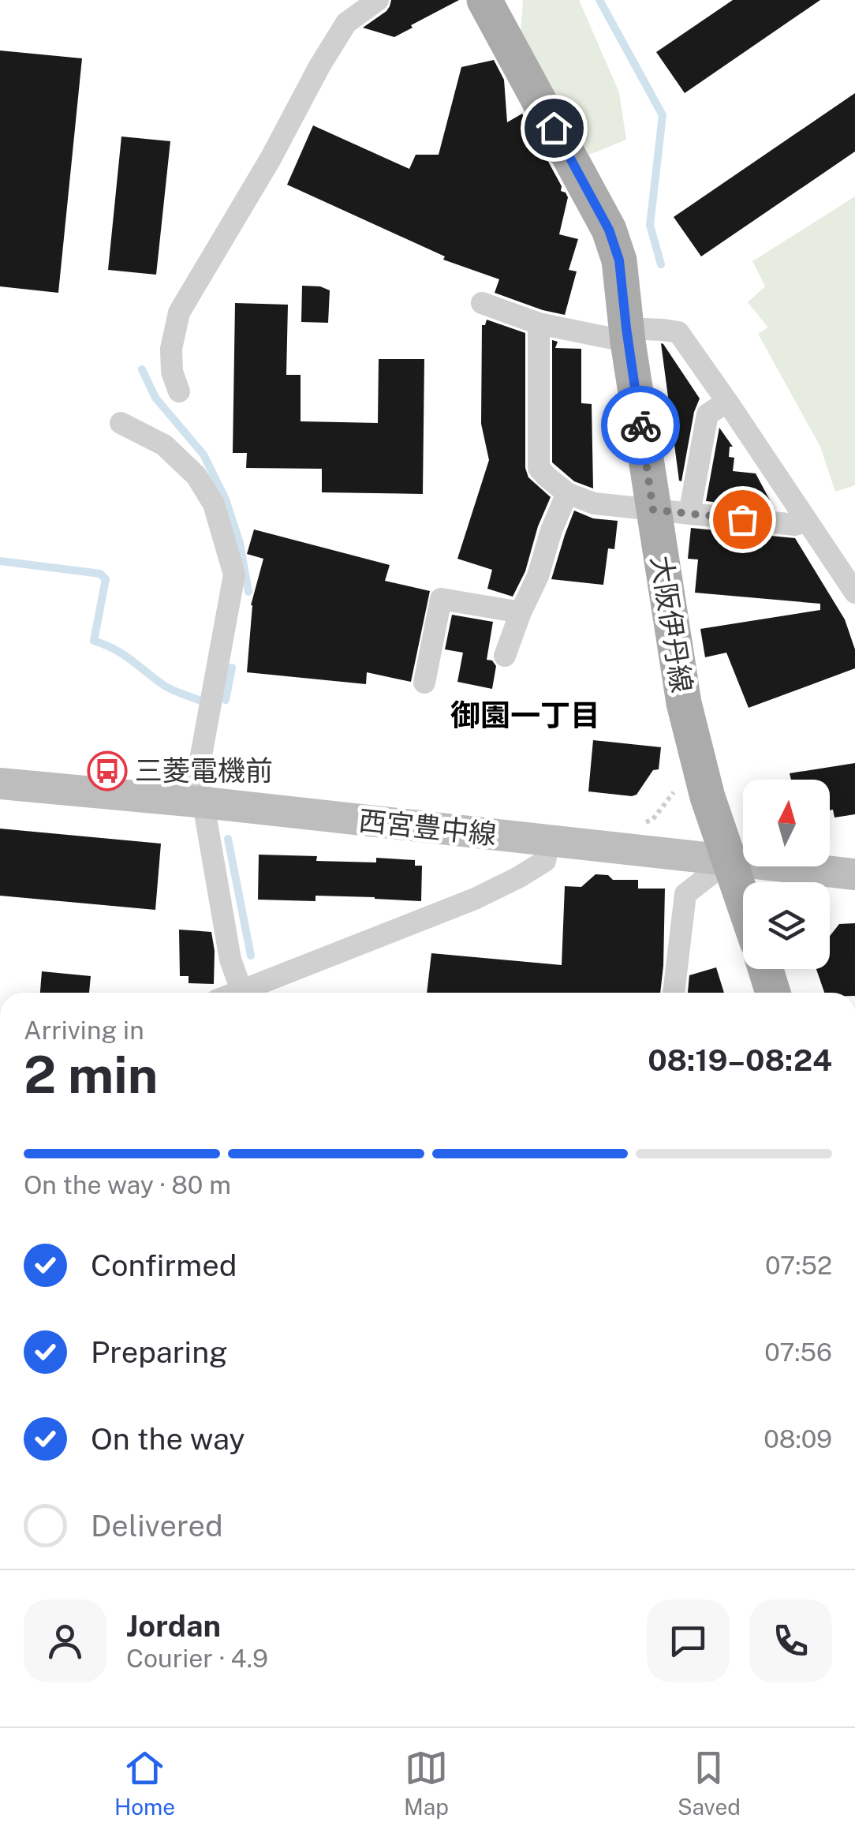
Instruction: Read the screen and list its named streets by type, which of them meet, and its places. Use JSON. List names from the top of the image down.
{
  "streets": {
    "main road": ["大阪伊丹線", "西宮豊中線"]
  },
  "crossings": [
    ["大阪伊丹線", "西宮豊中線"]
  ],
  "districts": ["御園一丁目"],
  "places": {
    "bus stop": ["三菱電機前"]
  },
  "north": "top",
  "page": {
    "heading": ["2 min", "Arriving in", "08:19–08:24"],
    "panel": ["Jordan", "Courier · 4.9"],
    "bar": "On the way · 80 m",
    "list": [
      ["Confirmed", "07:52"],
      ["Preparing", "07:56"],
      ["On the way", "08:09"],
      "Delivered"
    ],
    "tabs": ["Home", "Map", "Saved"]
  }
}
